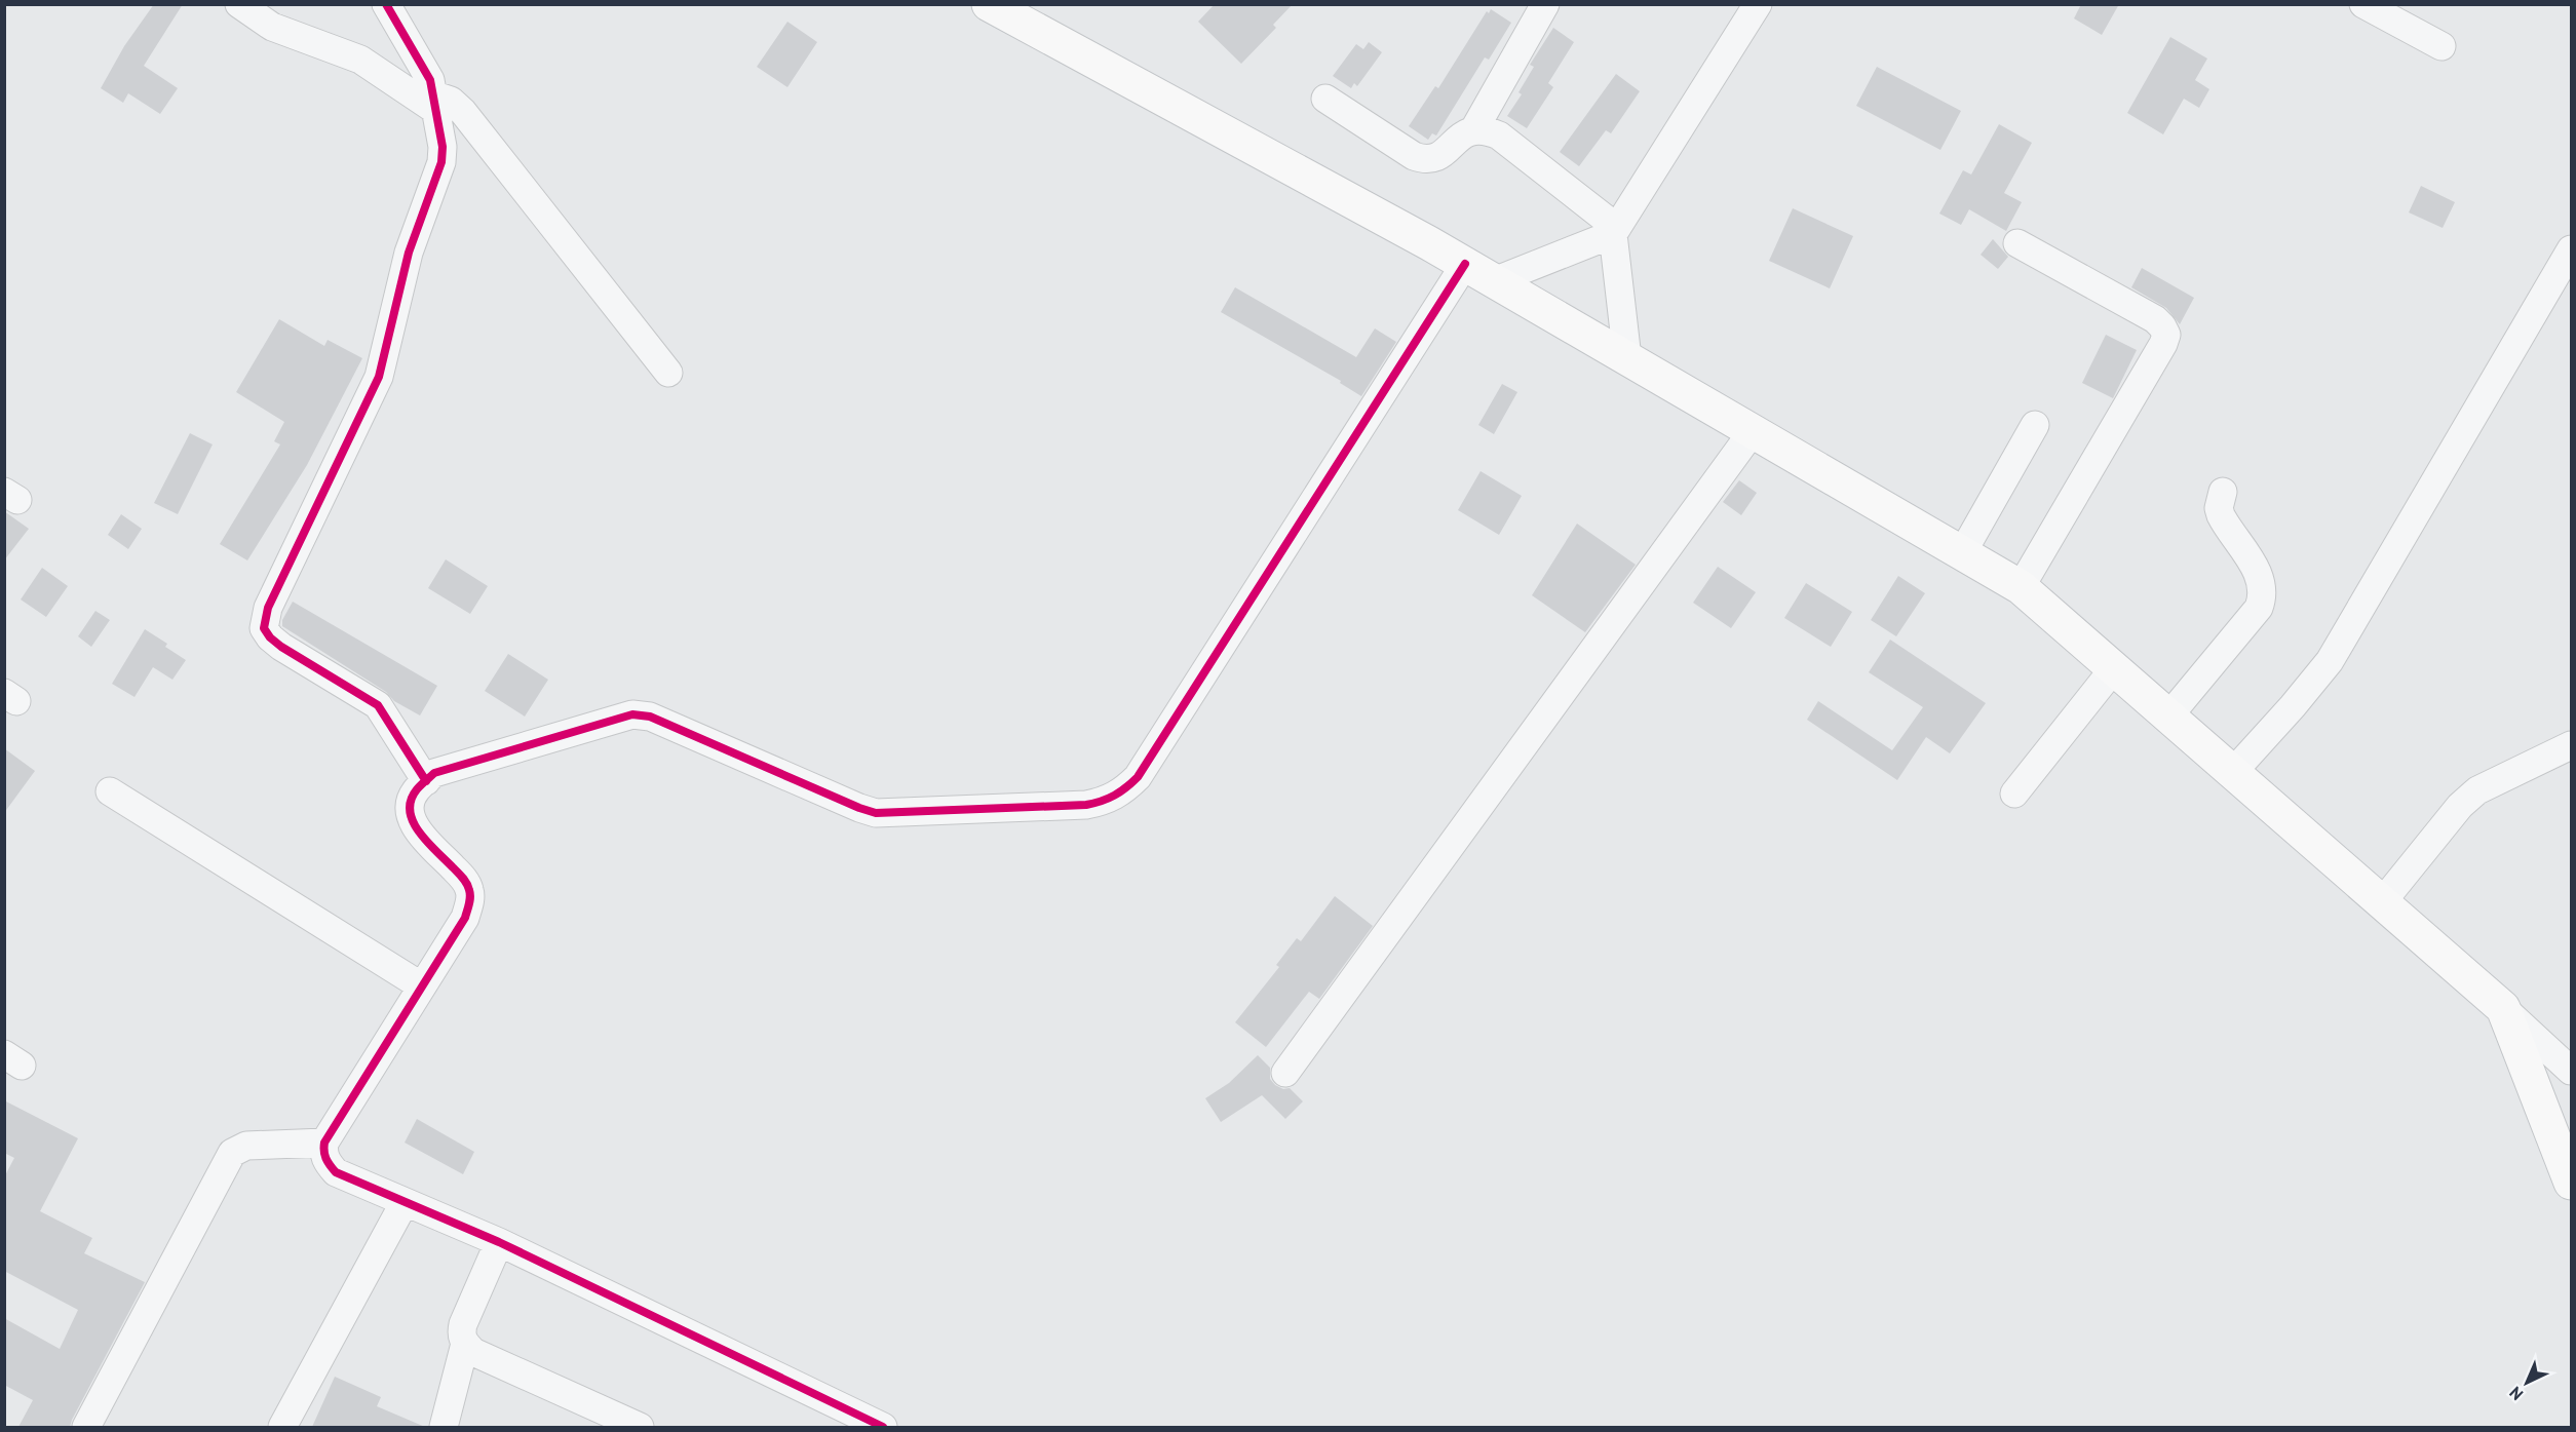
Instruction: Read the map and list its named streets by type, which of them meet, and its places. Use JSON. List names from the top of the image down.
{
  "north": "bottom left"
}
